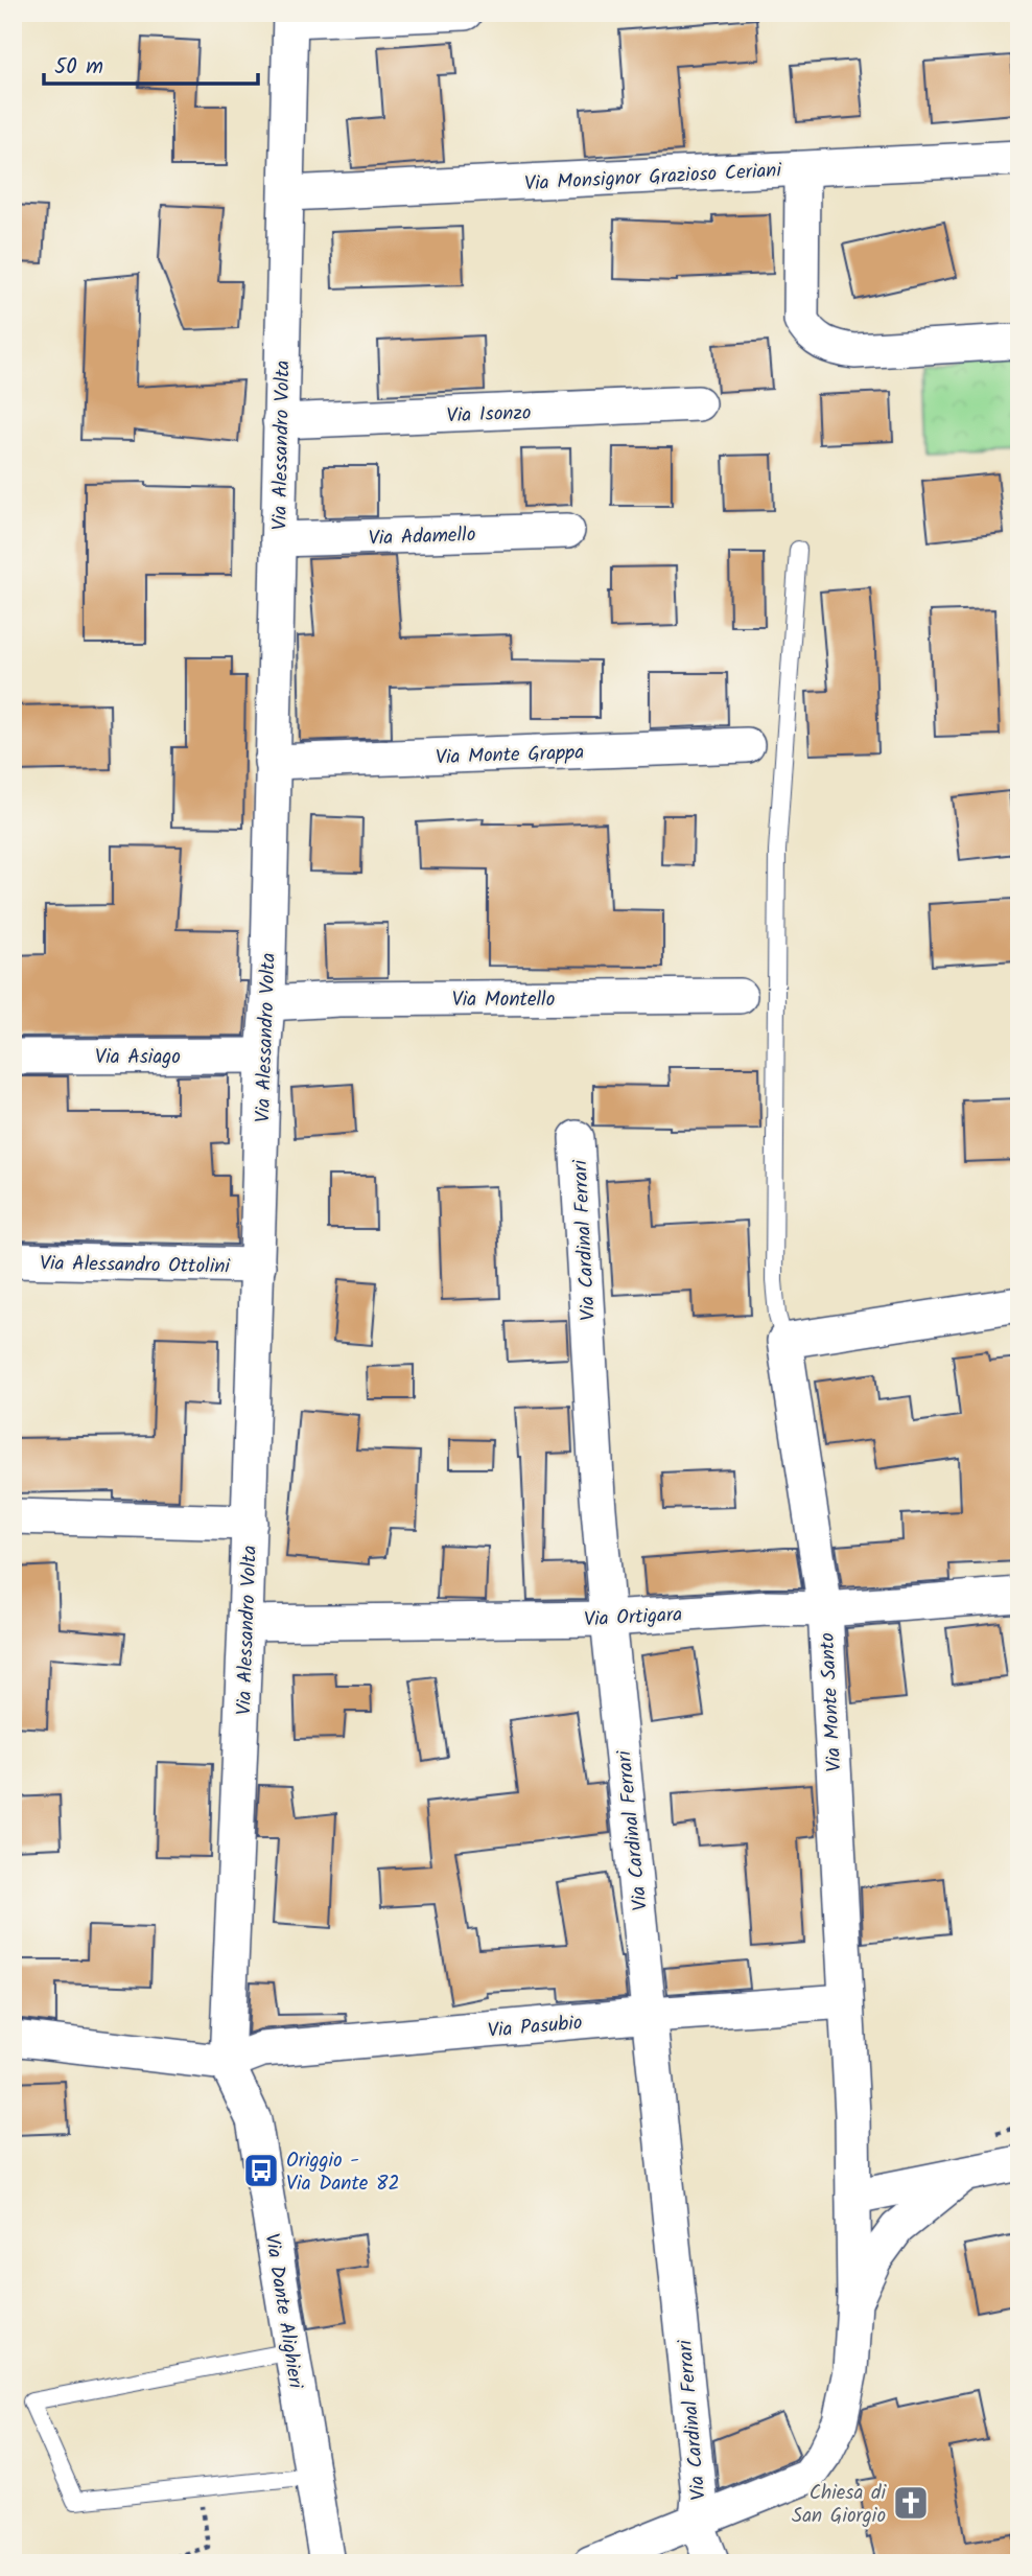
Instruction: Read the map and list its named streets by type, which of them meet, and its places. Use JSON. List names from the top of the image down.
{
  "streets": {
    "street": [
      "Via Monsignor Grazioso Ceriani",
      "Via Isonzo",
      "Via Alessandro Volta",
      "Via Adamello",
      "Via Monte Grappa",
      "Via Montello",
      "Via Asiago",
      "Via Cardinal Ferrari",
      "Via Alessandro Ottolini",
      "Via Ortigara",
      "Via Monte Santo",
      "Via Pasubio",
      "Via Dante Alighieri"
    ]
  },
  "crossings": [
    ["Via Monsignor Grazioso Ceriani", "Via Alessandro Volta"],
    ["Via Isonzo", "Via Alessandro Volta"],
    ["Via Alessandro Volta", "Via Adamello"],
    ["Via Alessandro Volta", "Via Monte Grappa"],
    ["Via Alessandro Volta", "Via Montello"],
    ["Via Alessandro Volta", "Via Asiago"],
    ["Via Alessandro Volta", "Via Alessandro Ottolini"],
    ["Via Alessandro Volta", "Via Ortigara"],
    ["Via Alessandro Volta", "Via Pasubio"],
    ["Via Alessandro Volta", "Via Dante Alighieri"],
    ["Via Cardinal Ferrari", "Via Ortigara"],
    ["Via Cardinal Ferrari", "Via Monte Santo"],
    ["Via Cardinal Ferrari", "Via Pasubio"],
    ["Via Ortigara", "Via Monte Santo"],
    ["Via Monte Santo", "Via Pasubio"],
    ["Via Pasubio", "Via Dante Alighieri"]
  ],
  "places": {
    "bus stop": ["Origgio - Via Dante 82"],
    "church": ["Chiesa di San Giorgio"]
  },
  "scale_bar": "50 m"
}
